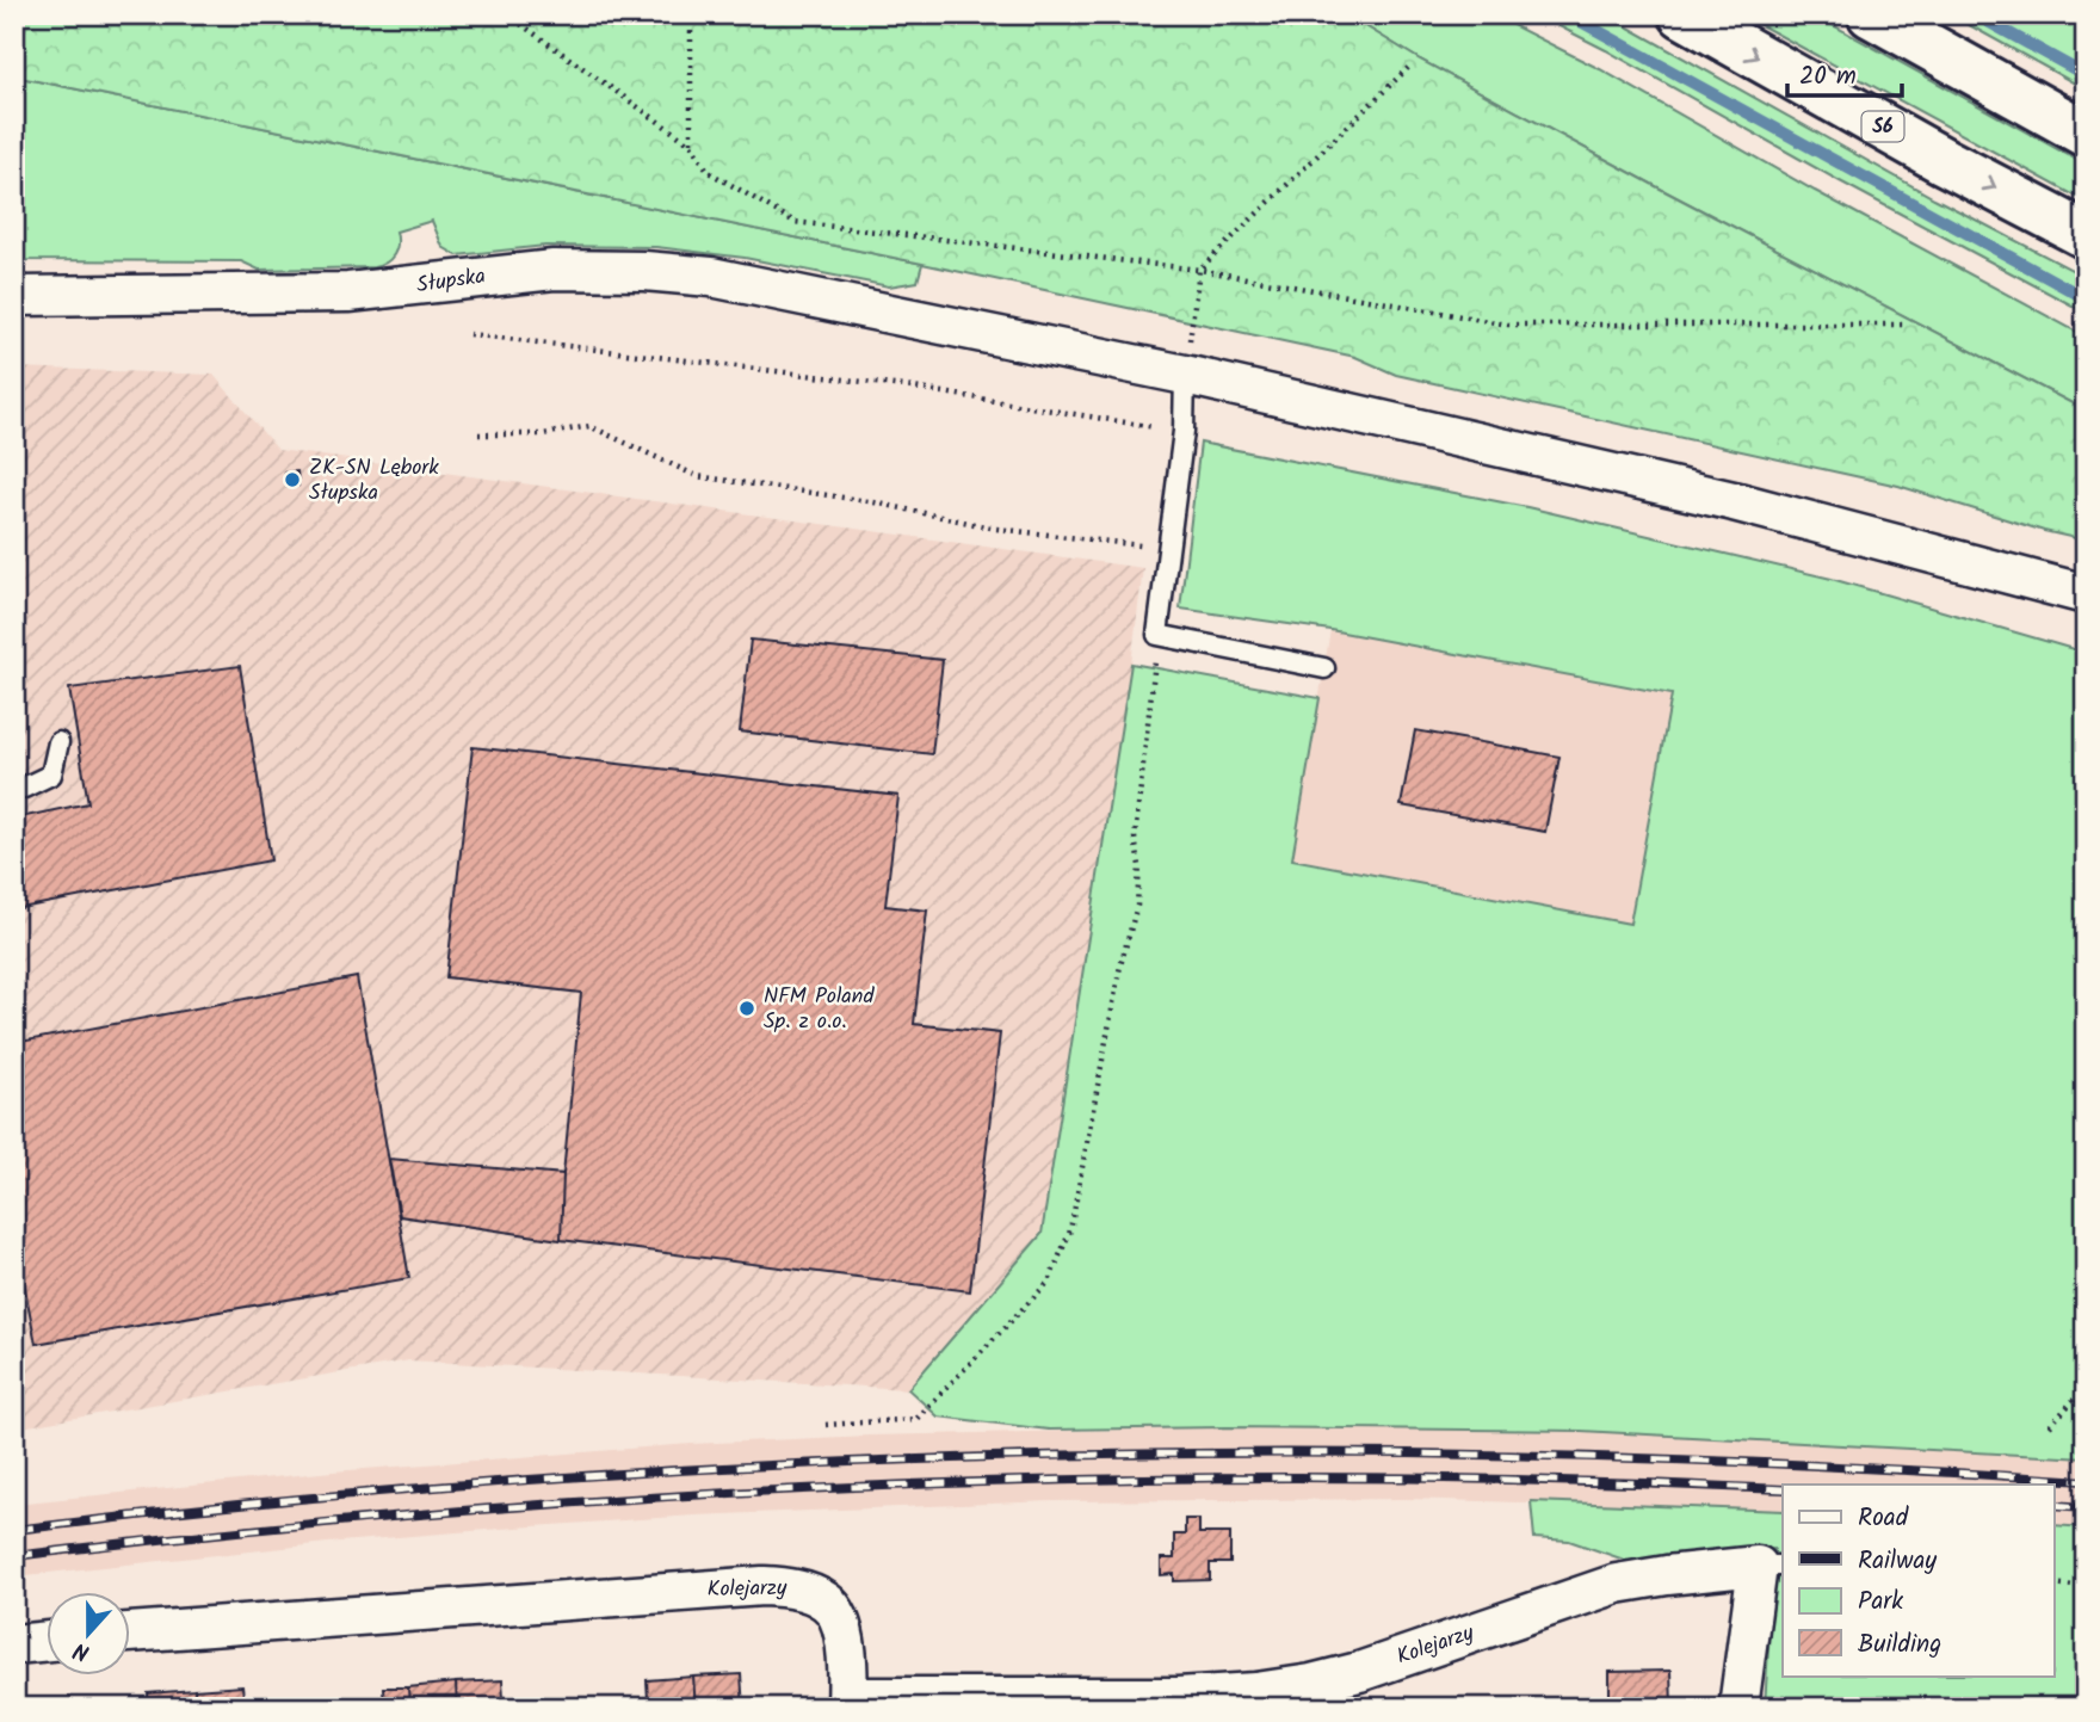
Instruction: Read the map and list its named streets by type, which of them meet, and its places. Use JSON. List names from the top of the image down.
{
  "streets": {
    "highway": ["S6"],
    "street": ["Słupska", "Kolejarzy"]
  },
  "places": ["ZK-SN Lębork Słupska", "NFM Poland Sp. z o.o."],
  "legend": [
    "Road",
    "Railway",
    "Park",
    "Building"
  ],
  "scale_bar": "20 m",
  "north": "bottom"
}
